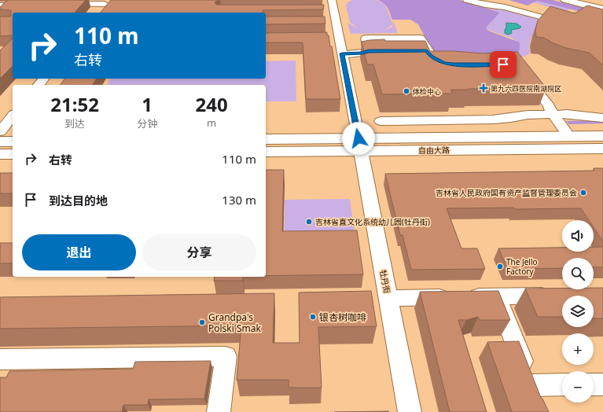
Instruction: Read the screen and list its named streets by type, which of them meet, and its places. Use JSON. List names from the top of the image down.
{
  "streets": {
    "main road": ["自由大路"],
    "street": ["牡丹街"]
  },
  "crossings": [
    ["自由大路", "牡丹街"]
  ],
  "places": {
    "health": ["第九六四医院南湖院区"],
    "other": [
      "体检中心",
      "吉林省人民政府国有资产监督管理委员会",
      "吉林省直文化系统幼儿园(牡丹街)",
      "The Jello Factory",
      "银杏树咖啡",
      "Grandpa's Polski Smak"
    ]
  },
  "page": {
    "turn": ["110 m", "右转"],
    "eta": [
      "21:52",
      "到达",
      "1",
      "分钟",
      "240",
      "m"
    ],
    "list": [
      {
        "name": "右转",
        "value": "110 m"
      },
      {
        "name": "到达目的地",
        "value": "130 m"
      }
    ],
    "map_buttons": ["+", "−"],
    "buttons": ["退出", "分享"]
  }
}
